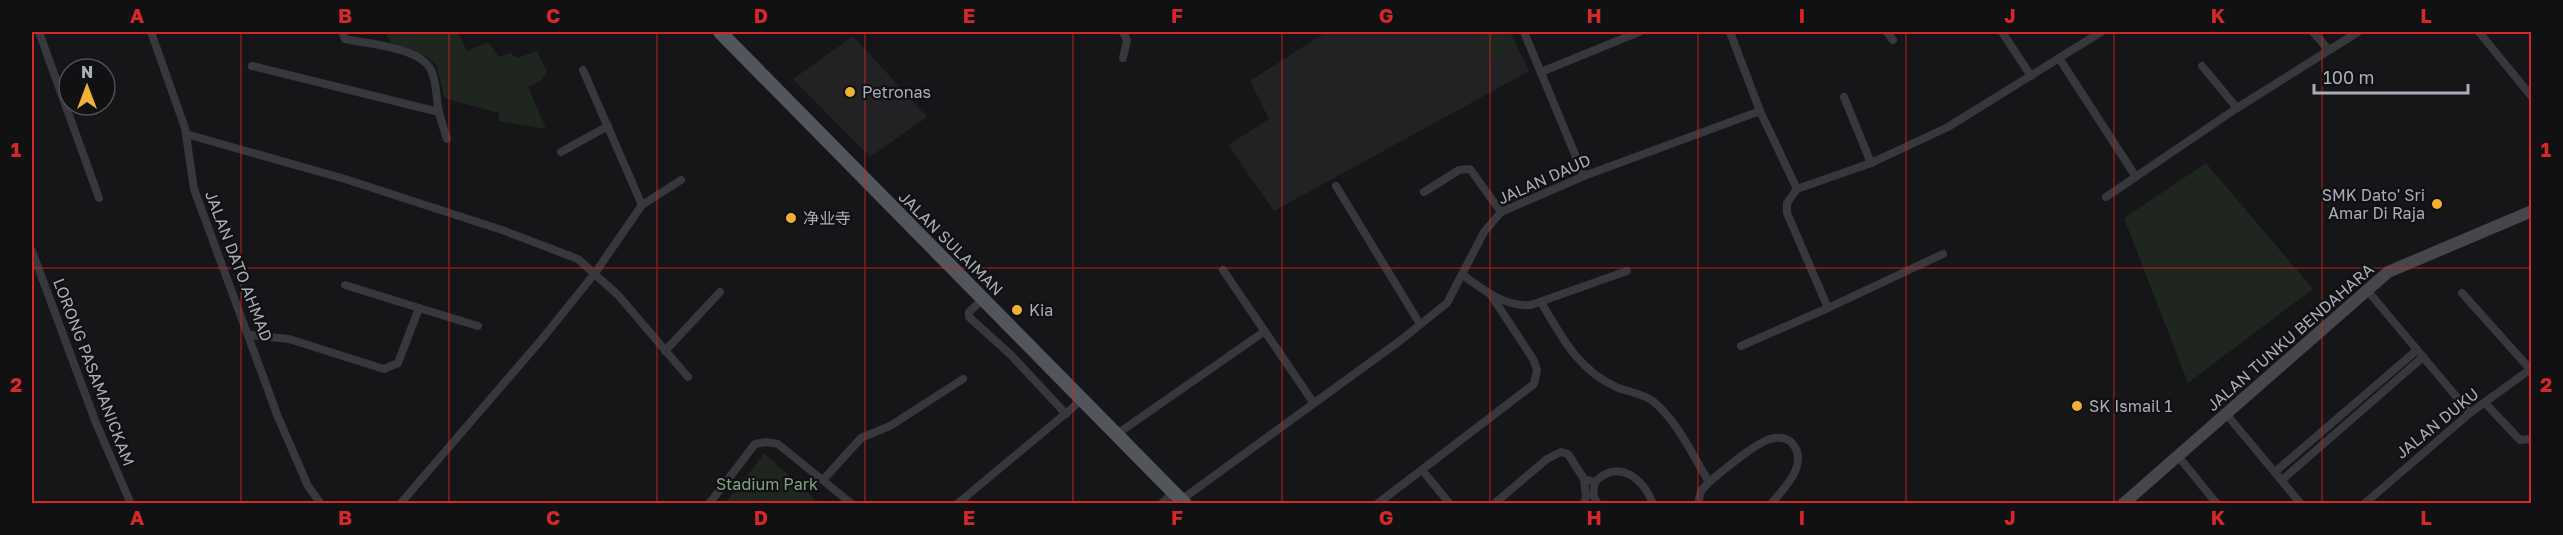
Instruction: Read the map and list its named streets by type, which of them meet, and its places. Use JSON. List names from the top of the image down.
{
  "streets": {
    "main road": ["JALAN SULAIMAN"],
    "street": [
      "JALAN DAUD",
      "JALAN DATO AHMAD",
      "JALAN TUNKU BENDAHARA",
      "LORONG PASAMANICKAM",
      "JALAN DUKU"
    ]
  },
  "crossings": [
    ["JALAN DAUD", "JALAN SULAIMAN"]
  ],
  "parks": ["Stadium Park"],
  "places": [
    "Petronas",
    "SMK Dato' Sri Amar Di Raja",
    "净业寺",
    "Kia",
    "SK Ismail 1"
  ],
  "scale_bar": "100 m",
  "north": "top",
  "grid": {
    "columns": [
      "A",
      "B",
      "C",
      "D",
      "E",
      "F",
      "G",
      "H",
      "I",
      "J",
      "K",
      "L"
    ],
    "rows": ["1", "2"]
  }
}
